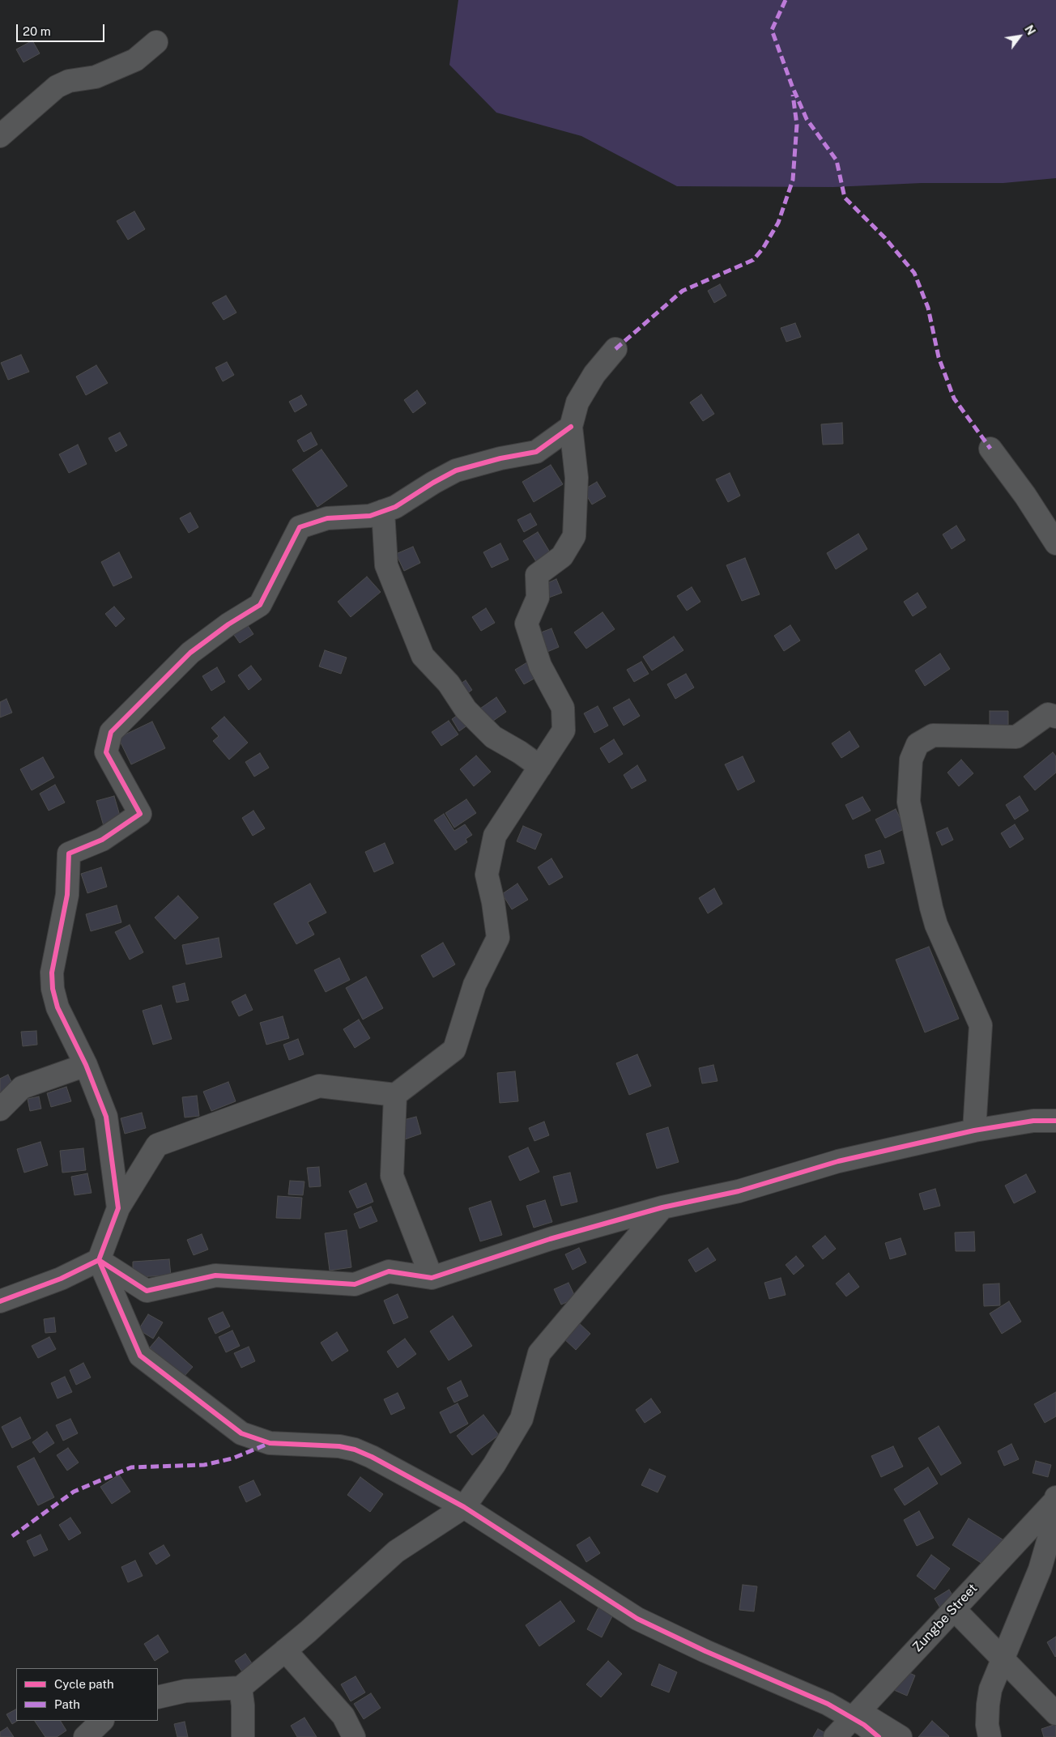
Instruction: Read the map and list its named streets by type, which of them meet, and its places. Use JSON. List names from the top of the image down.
{
  "streets": {
    "street": ["Zungbe Street"]
  },
  "legend": ["Cycle path", "Path"],
  "scale_bar": "20 m",
  "north": "top right"
}
